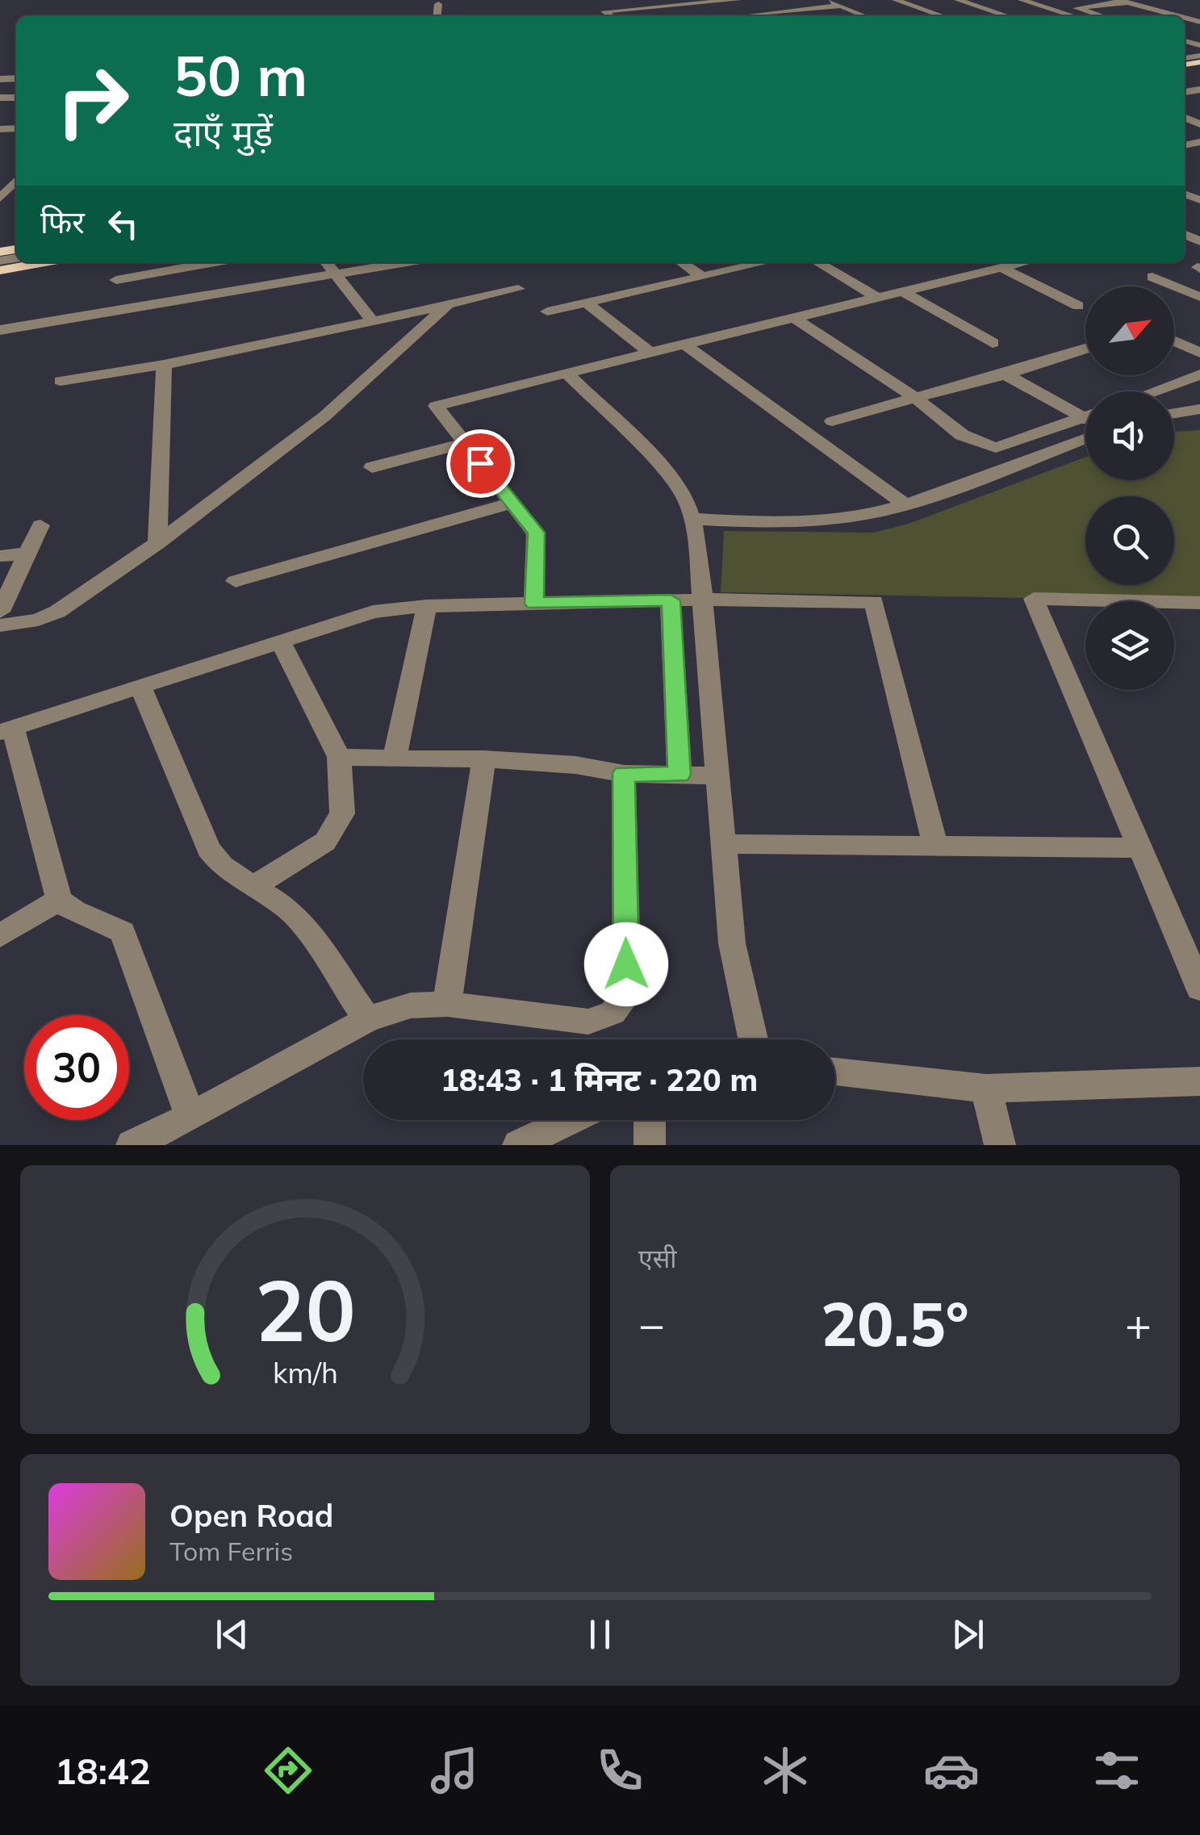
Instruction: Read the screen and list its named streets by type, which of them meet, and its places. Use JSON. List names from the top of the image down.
{
  "north": "top right",
  "page": {
    "turn": ["50 m", "दाएँ मुड़ें"],
    "then": "फिर",
    "limit": "30",
    "trip": "18:43 · 1 मिनट · 220 m",
    "tile": "एसी",
    "heat": ["−", "20.5°", "+"],
    "song": ["Open Road", "Tom Ferris"],
    "tabs": "18:42",
    "gauge": ["20", "km/h"]
  }
}
